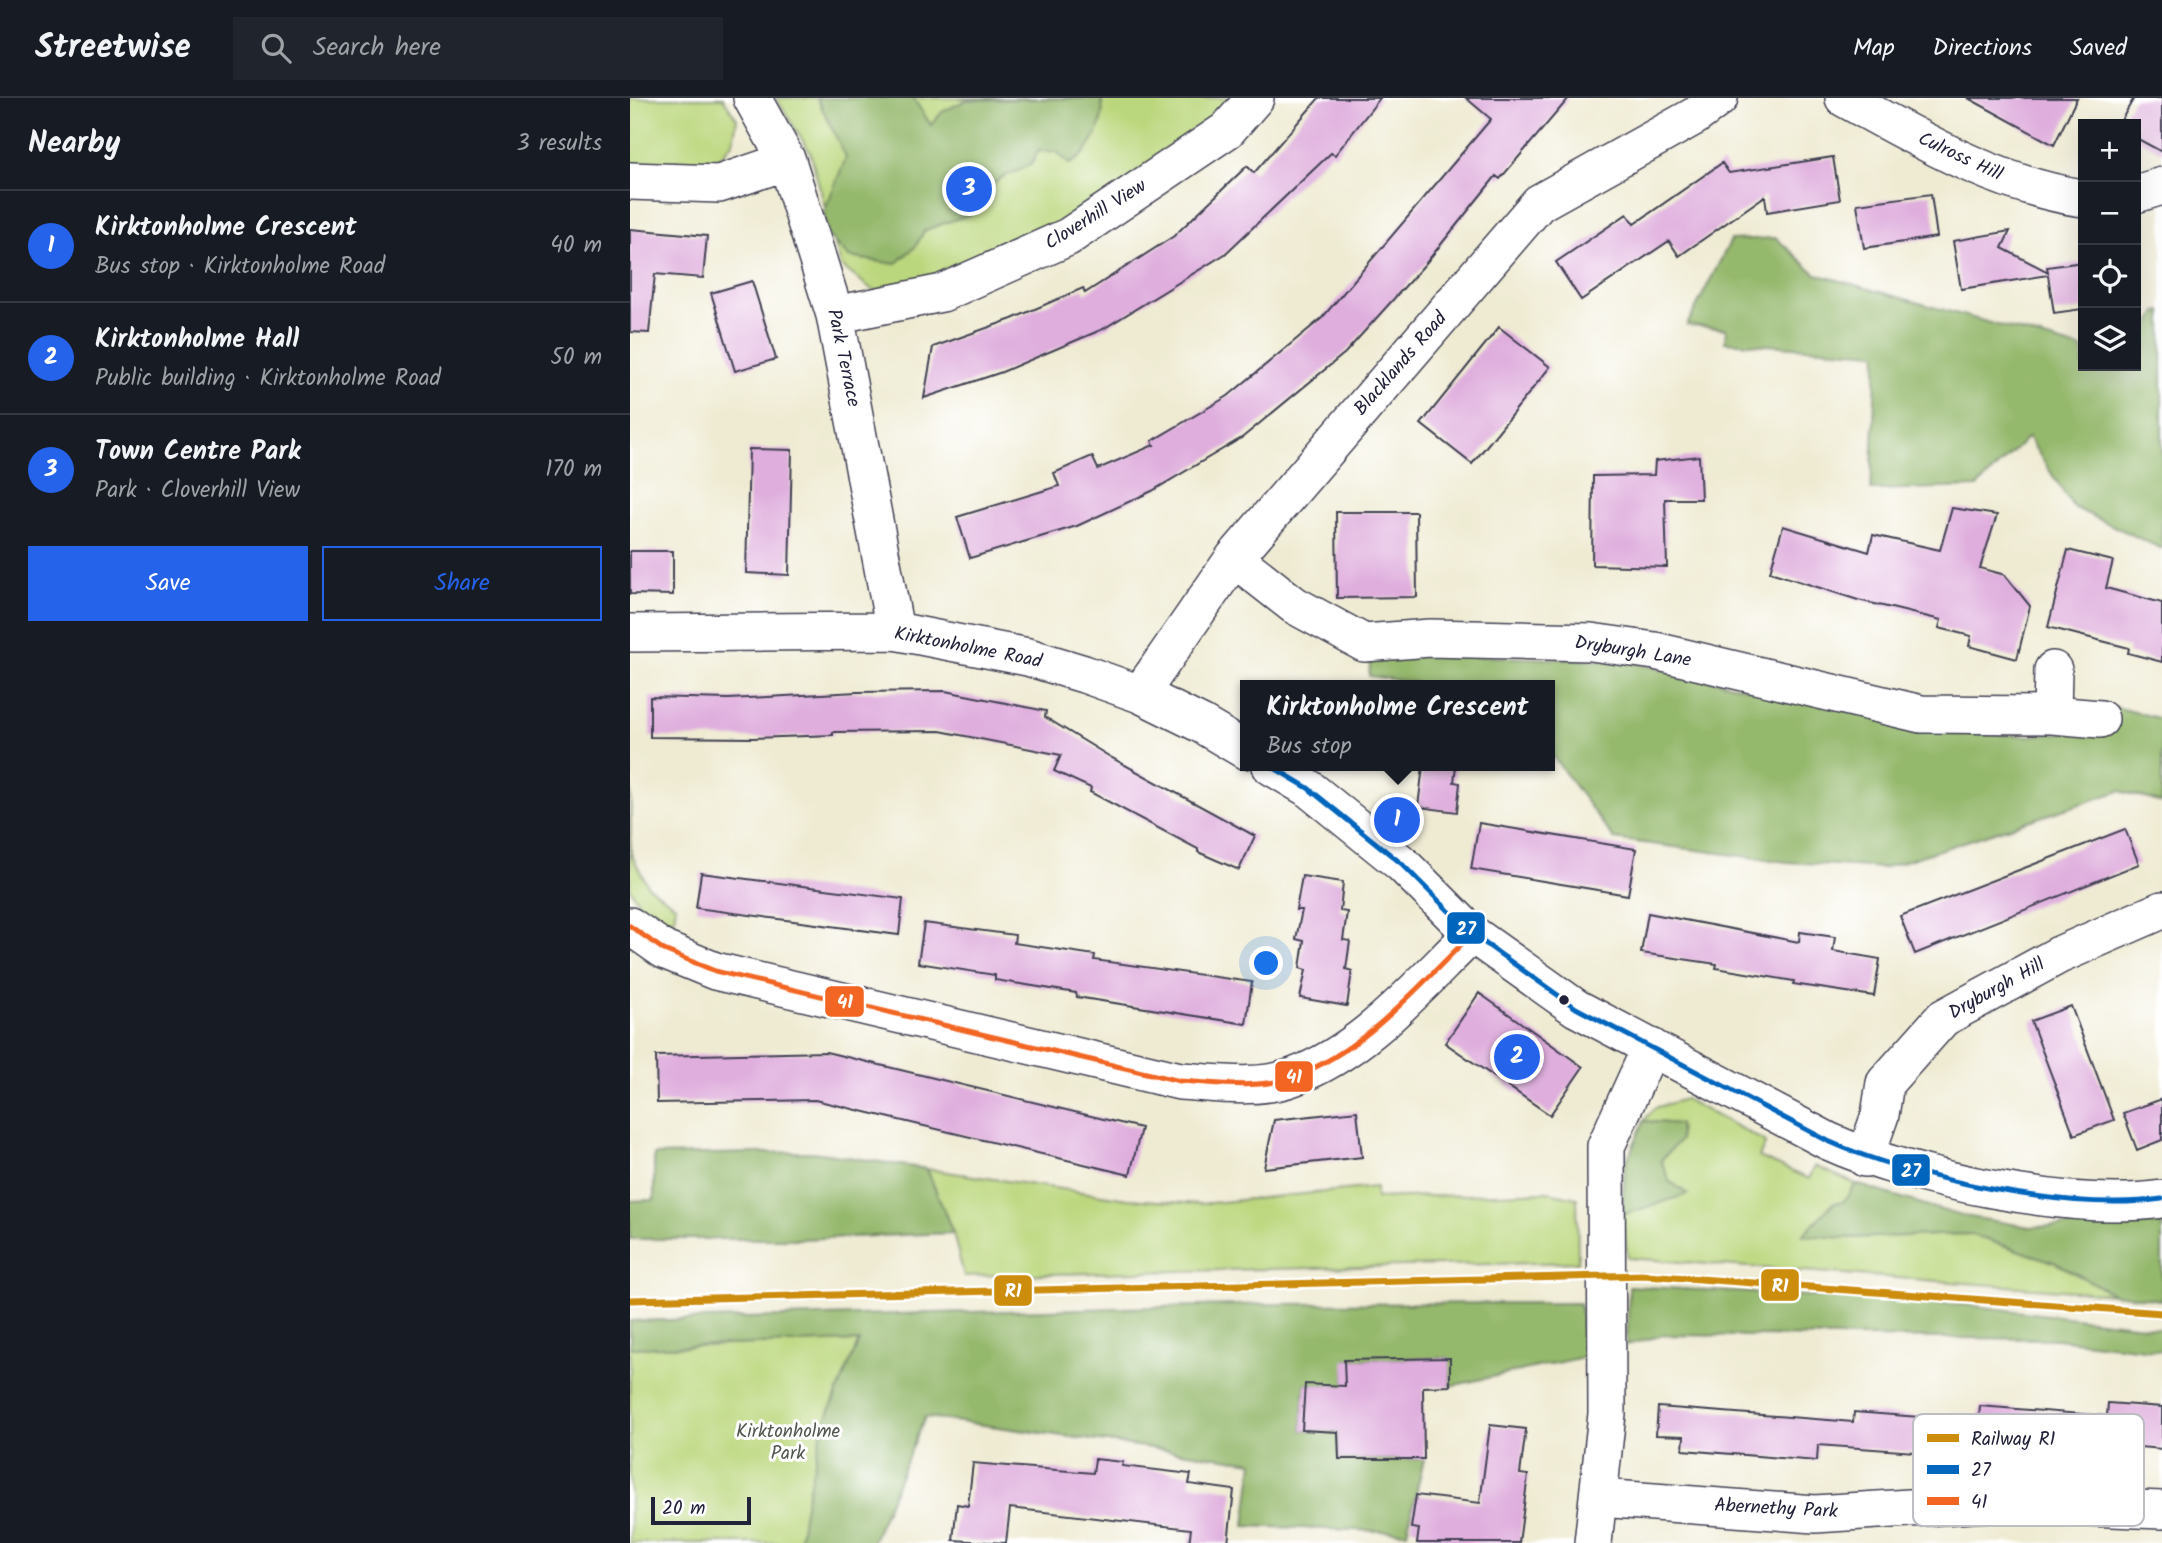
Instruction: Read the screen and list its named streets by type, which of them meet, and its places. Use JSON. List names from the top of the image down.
{
  "streets": {
    "street": [
      "Culross Hill",
      "Cloverhill View",
      "Park Terrace",
      "Blacklands Road",
      "Kirktonholme Road",
      "Dryburgh Lane",
      "Dryburgh Hill",
      "Abernethy Park"
    ]
  },
  "crossings": [
    ["Cloverhill View", "Park Terrace"],
    ["Park Terrace", "Kirktonholme Road"],
    ["Blacklands Road", "Kirktonholme Road"],
    ["Blacklands Road", "Dryburgh Lane"]
  ],
  "parks": ["Kirktonholme Park"],
  "lines": ["transit line 27", "transit line 41", "rail line R1"],
  "legend": ["Railway R1", "27", "41"],
  "scale_bar": "20 m",
  "page": {
    "header": "Streetwise",
    "search": "Search here",
    "nav": ["Map", "Directions", "Saved"],
    "heading": ["Nearby", "3 results"],
    "map_buttons": ["+", "−"],
    "pins": ["3", "1", "2"],
    "list": [
      {
        "mark": "1",
        "name": "Kirktonholme Crescent",
        "note": "Bus stop · Kirktonholme Road",
        "value": "40 m"
      },
      {
        "mark": "2",
        "name": "Kirktonholme Hall",
        "note": "Public building · Kirktonholme Road",
        "value": "50 m"
      },
      {
        "mark": "3",
        "name": "Town Centre Park",
        "note": "Park · Cloverhill View",
        "value": "170 m"
      }
    ],
    "buttons": ["Save", "Share"],
    "popup": ["Kirktonholme Crescent", "Bus stop"],
    "scale": "20 m"
  }
}
